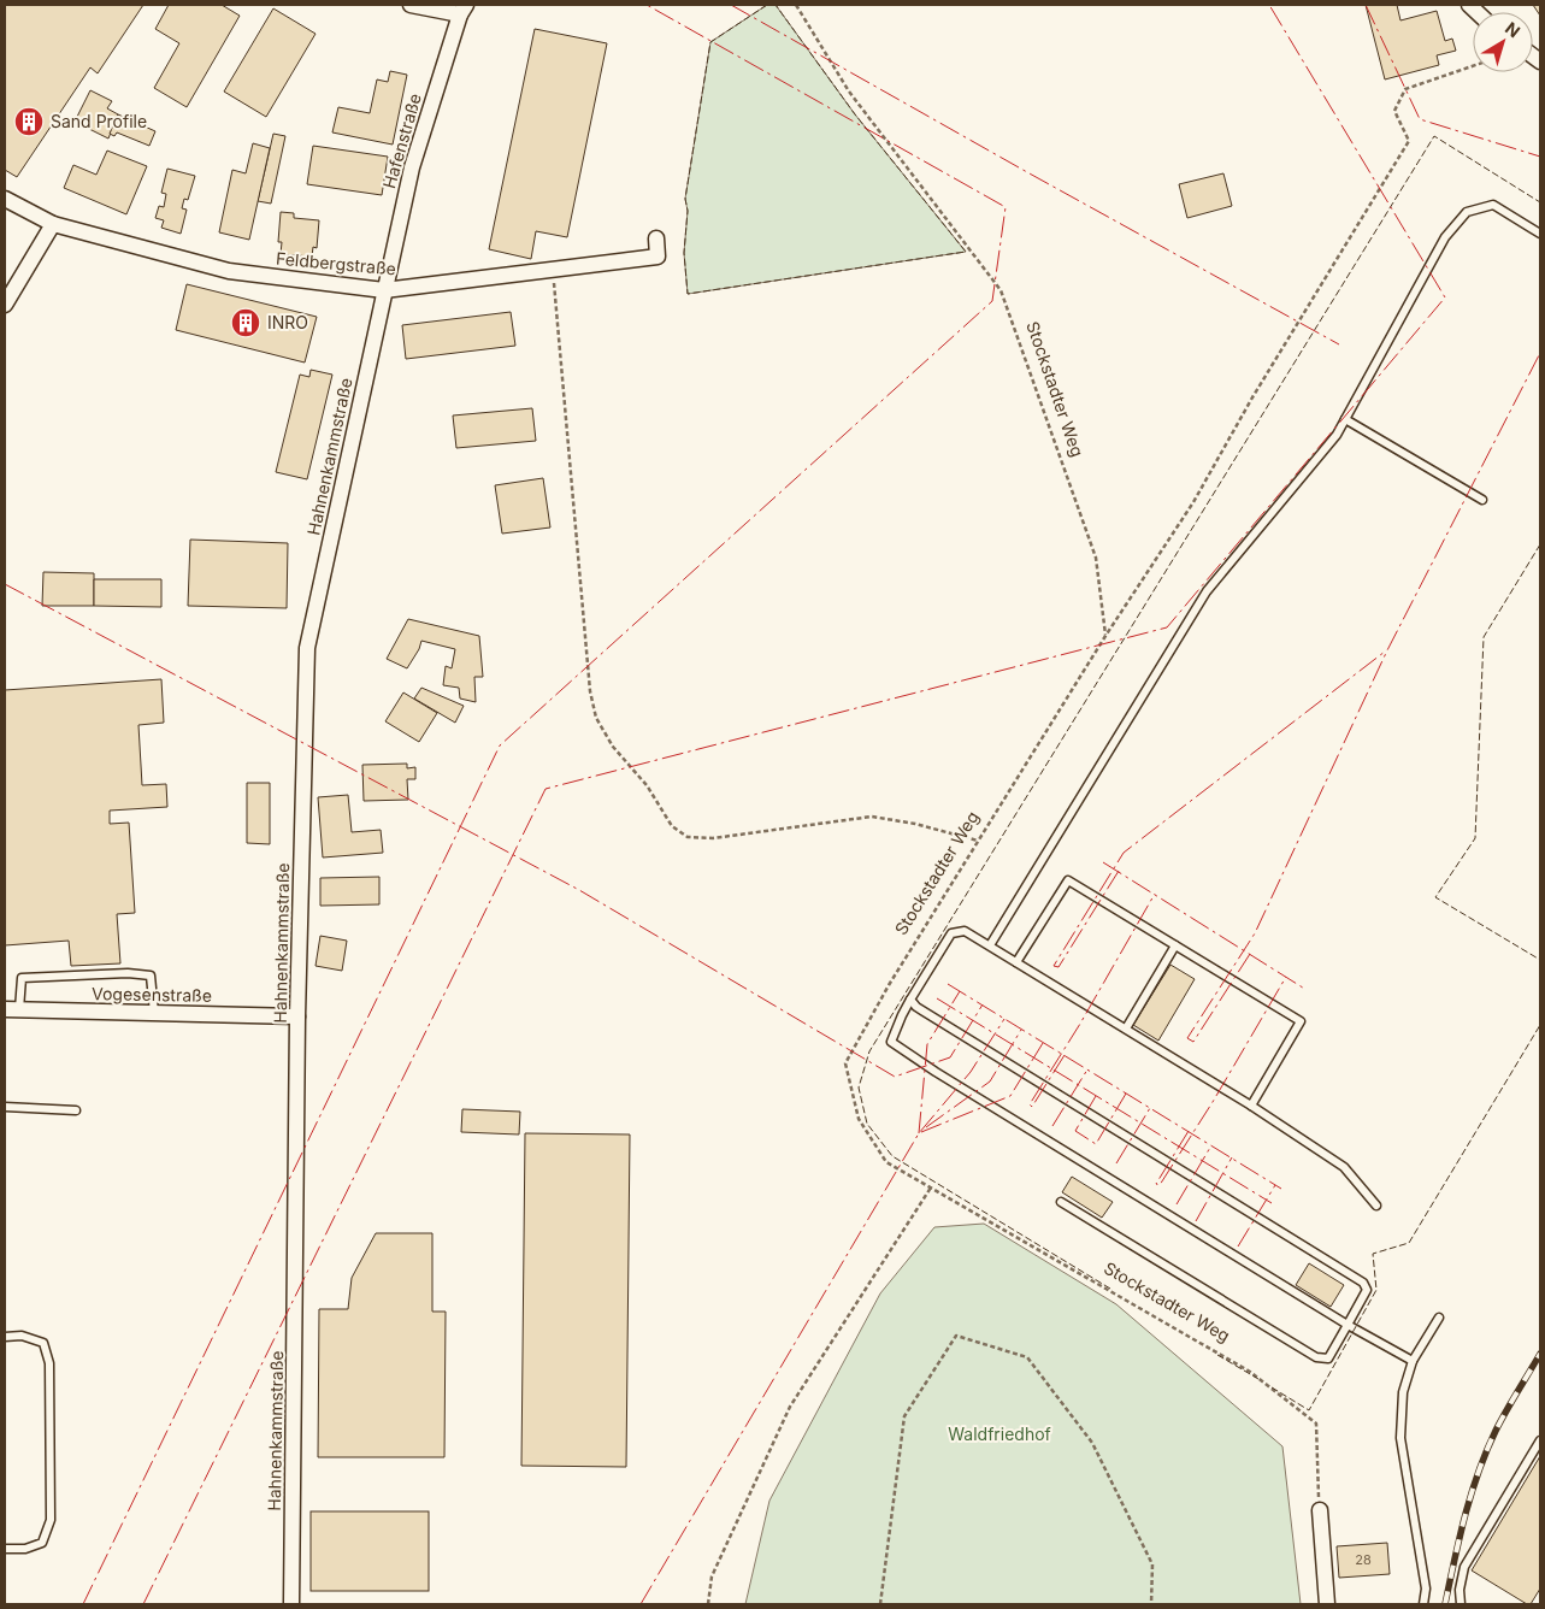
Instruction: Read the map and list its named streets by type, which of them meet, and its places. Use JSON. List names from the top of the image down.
{
  "streets": {
    "street": [
      "Hafenstraße",
      "Feldbergstraße",
      "Hahnenkammstraße",
      "Vogesenstraße"
    ],
    "path": ["Stockstadter Weg"]
  },
  "crossings": [
    ["Hafenstraße", "Feldbergstraße"],
    ["Hafenstraße", "Hahnenkammstraße"],
    ["Feldbergstraße", "Hahnenkammstraße"],
    ["Hahnenkammstraße", "Vogesenstraße"]
  ],
  "parks": ["Waldfriedhof"],
  "places": {
    "building": ["Sand Profile", "INRO"]
  },
  "house_numbers": ["28"],
  "north": "top right"
}
